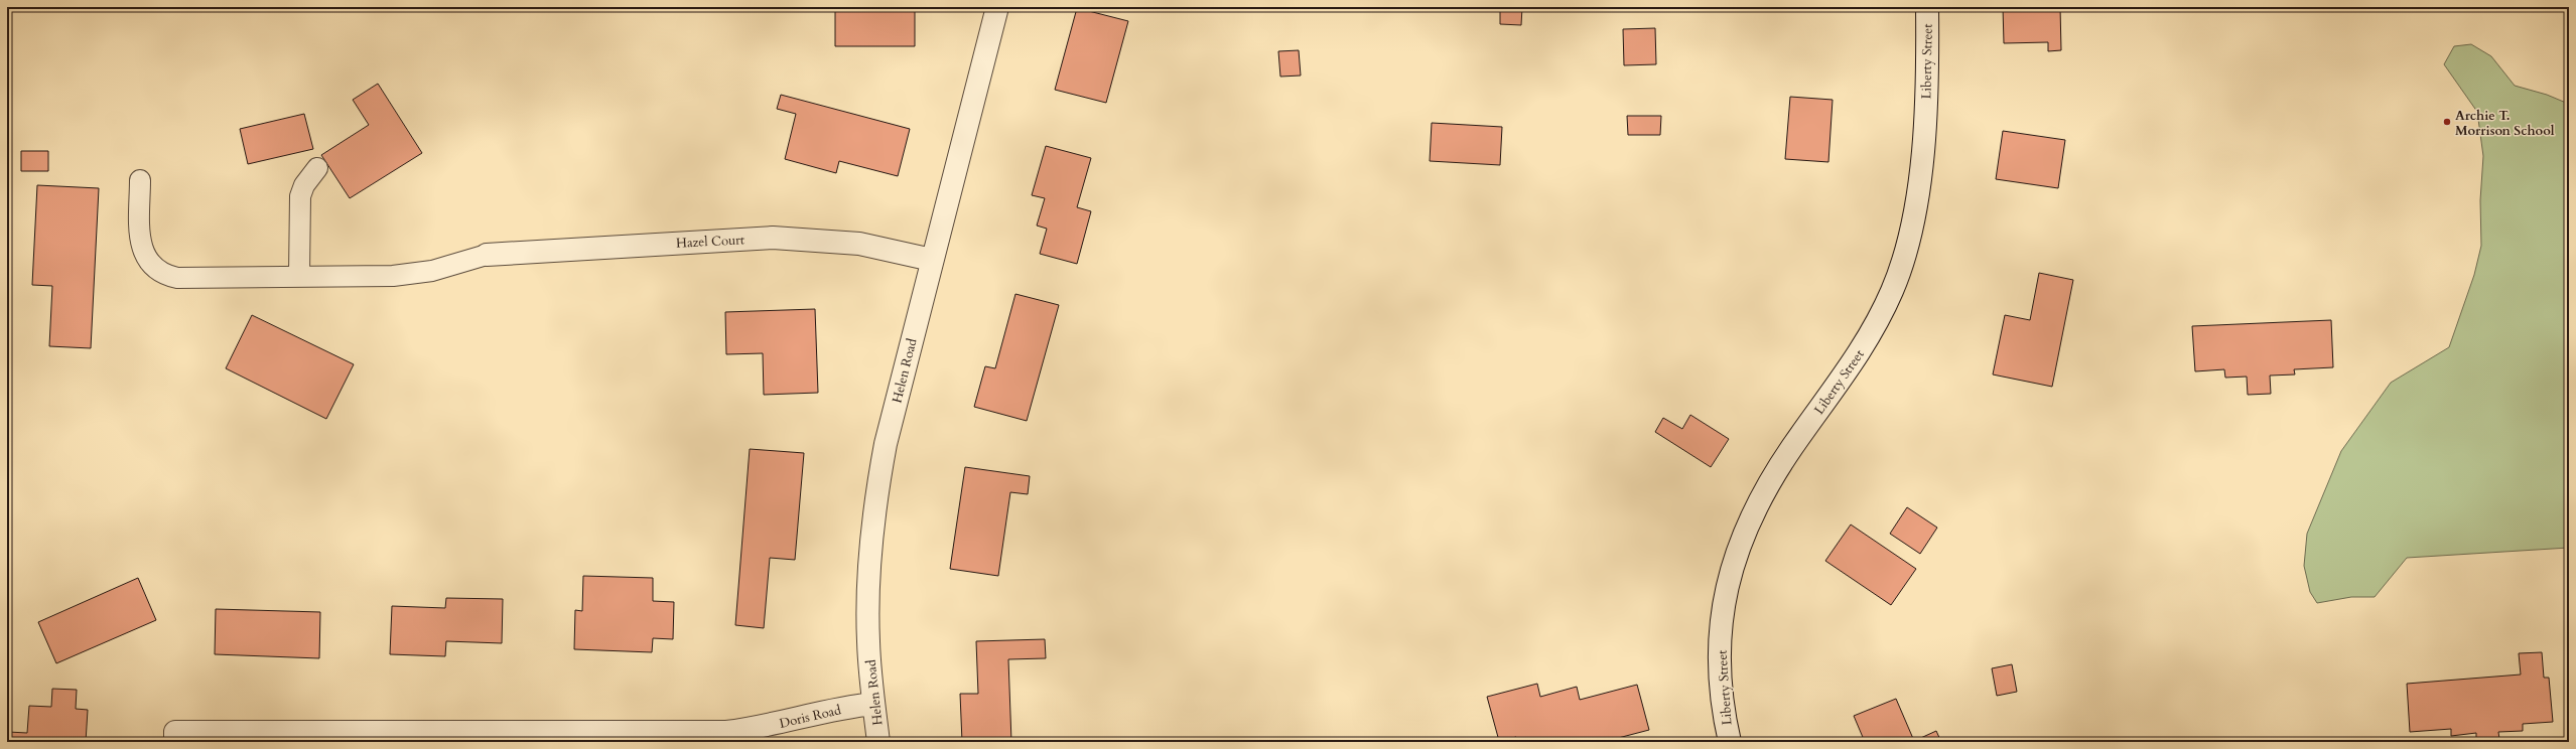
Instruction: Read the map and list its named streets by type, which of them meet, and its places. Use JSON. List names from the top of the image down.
{
  "streets": {
    "street": [
      "Liberty Street",
      "Hazel Court",
      "Helen Road",
      "Doris Road"
    ]
  },
  "crossings": [
    ["Hazel Court", "Helen Road"],
    ["Helen Road", "Doris Road"]
  ],
  "places": ["Archie T. Morrison School"]
}
